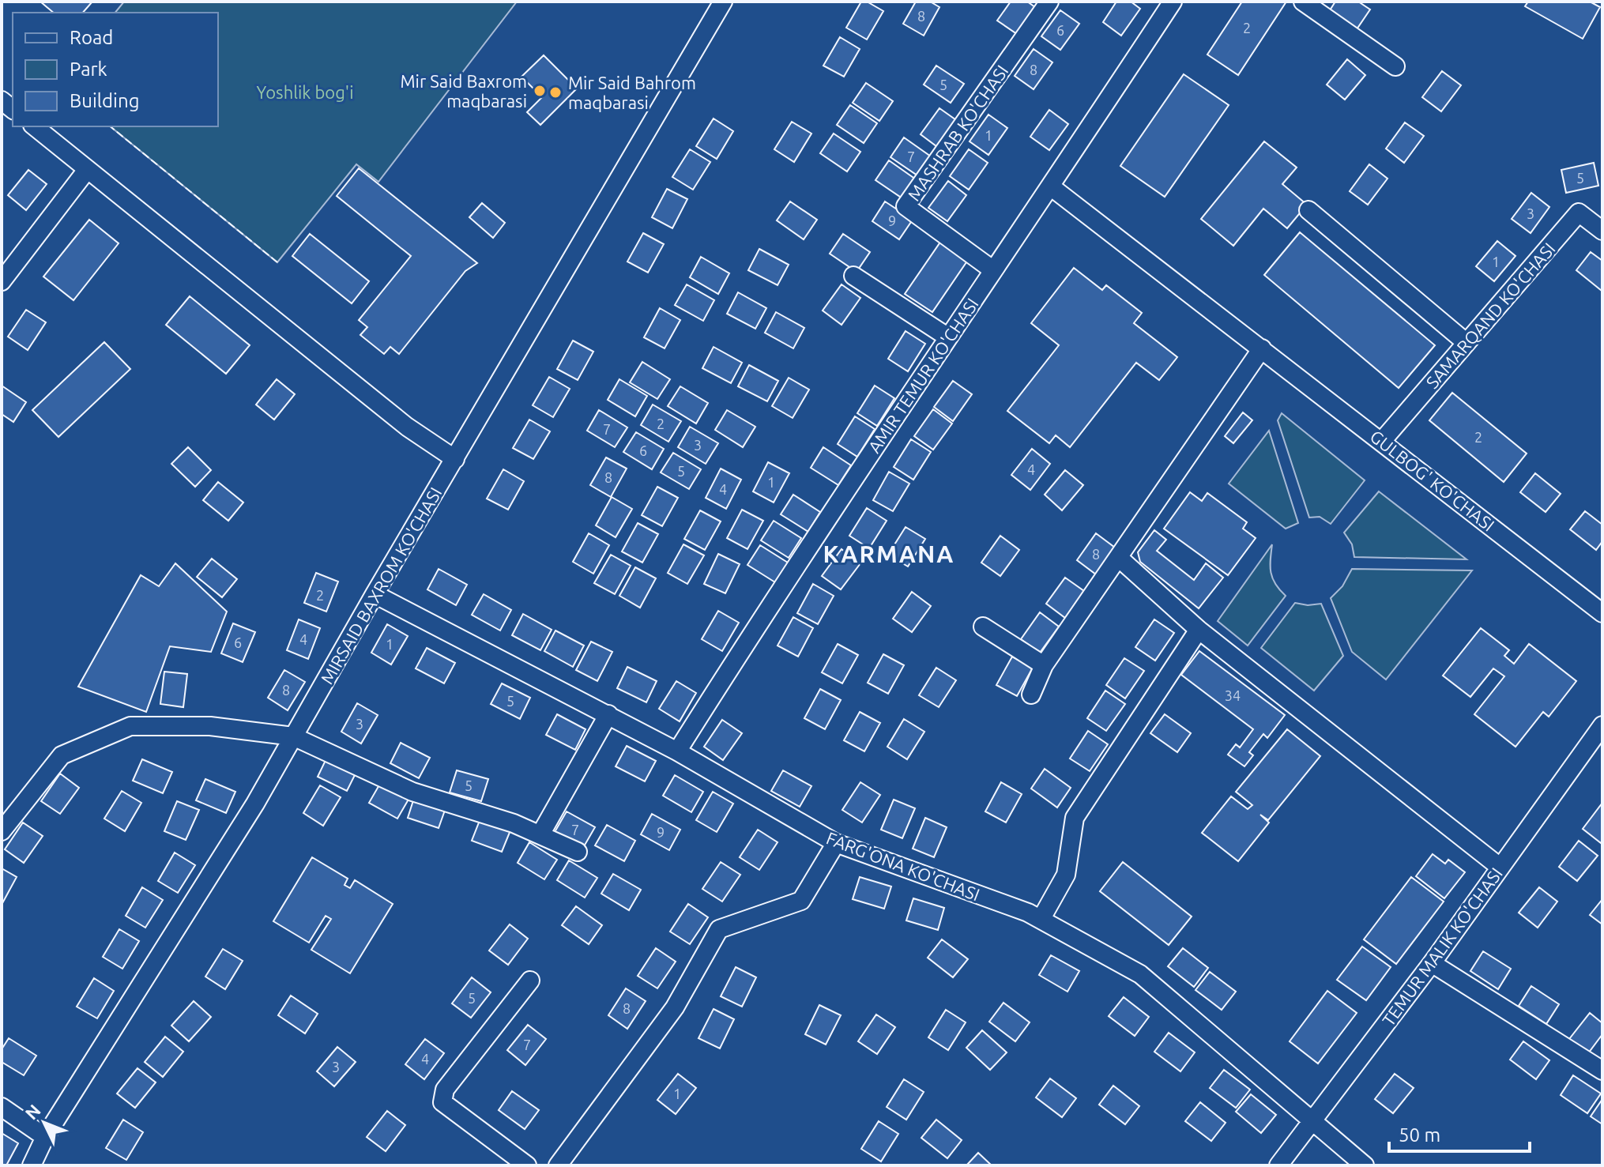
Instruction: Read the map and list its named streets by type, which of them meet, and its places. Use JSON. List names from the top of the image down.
{
  "streets": {
    "street": [
      "MASHRAB KO'CHASI",
      "SAMARQAND KO'CHASI",
      "AMIR TEMUR KO'CHASI",
      "GULBOG' KO'CHASI",
      "MIRSAID BAXROM KO'CHASI",
      "FARG'ONA KO'CHASI",
      "TEMUR MALIK KO'CHASI"
    ]
  },
  "crossings": [
    ["MASHRAB KO'CHASI", "AMIR TEMUR KO'CHASI"],
    ["SAMARQAND KO'CHASI", "GULBOG' KO'CHASI"],
    ["AMIR TEMUR KO'CHASI", "GULBOG' KO'CHASI"],
    ["AMIR TEMUR KO'CHASI", "FARG'ONA KO'CHASI"],
    ["MIRSAID BAXROM KO'CHASI", "FARG'ONA KO'CHASI"],
    ["FARG'ONA KO'CHASI", "TEMUR MALIK KO'CHASI"]
  ],
  "districts": ["KARMANA"],
  "parks": ["Yoshlik bog'i"],
  "places": ["Mir Said Baxrom maqbarasi", "Mir Said Bahrom maqbarasi"],
  "house_numbers": [
    "8",
    "2",
    "6",
    "8",
    "5",
    "1",
    "7",
    "5",
    "3",
    "9",
    "1",
    "2",
    "7",
    "2",
    "3",
    "6",
    "4",
    "5",
    "8",
    "1",
    "4",
    "8",
    "2",
    "4",
    "6",
    "1",
    "8",
    "34",
    "5",
    "3",
    "5",
    "7",
    "9",
    "5",
    "8",
    "7",
    "4",
    "3",
    "1"
  ],
  "legend": ["Road", "Park", "Building"],
  "scale_bar": "50 m",
  "north": "top left"
}
